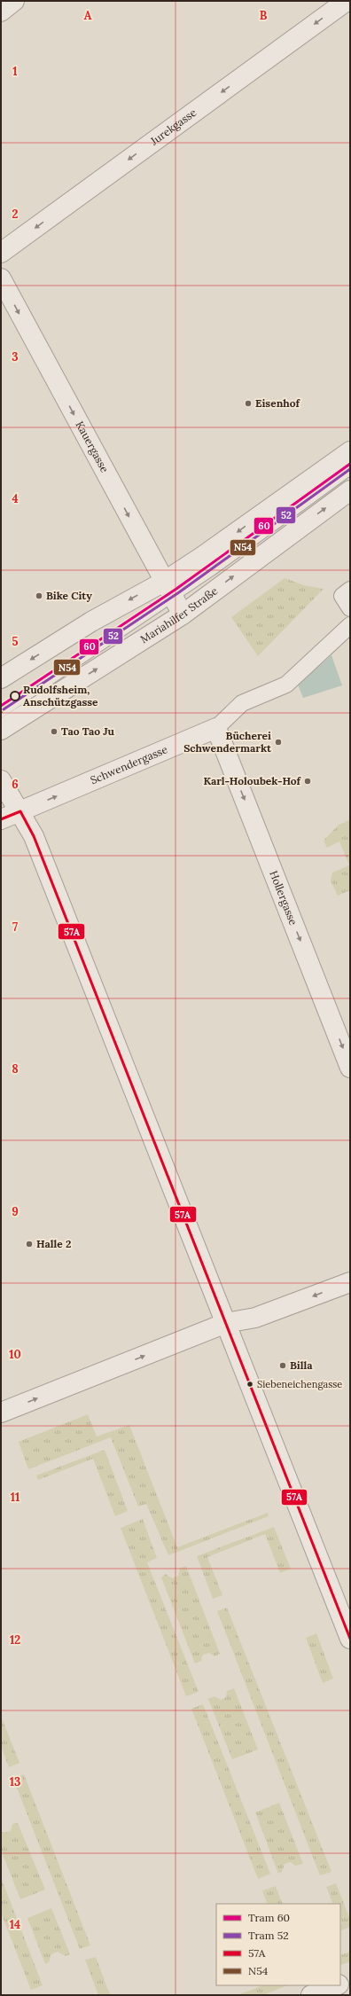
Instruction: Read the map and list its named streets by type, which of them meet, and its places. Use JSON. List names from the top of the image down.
{
  "streets": {
    "street": [
      "Jurekgasse",
      "Kauergasse",
      "Mariahilfer Straße",
      "Schwendergasse",
      "Hollergasse"
    ]
  },
  "crossings": [
    ["Kauergasse", "Mariahilfer Straße"],
    ["Schwendergasse", "Hollergasse"]
  ],
  "one_way": ["Jurekgasse", "Kauergasse", "Hollergasse"],
  "places": [
    "Eisenhof",
    "Bike City",
    "Rudolfsheim, Anschützgasse",
    "Tao Tao Ju",
    "Bücherei Schwendermarkt",
    "Karl-Holoubek-Hof",
    "Halle 2",
    "Billa",
    "Siebeneichengasse"
  ],
  "lines": [
    "tram line 60",
    "tram line 52",
    "transit line N54",
    "transit line 57A"
  ],
  "legend": [
    "Tram 60",
    "Tram 52",
    "57A",
    "N54"
  ],
  "grid": {
    "columns": ["A", "B"],
    "rows": [
      "1",
      "2",
      "3",
      "4",
      "5",
      "6",
      "7",
      "8",
      "9",
      "10",
      "11",
      "12",
      "13",
      "14"
    ]
  }
}
